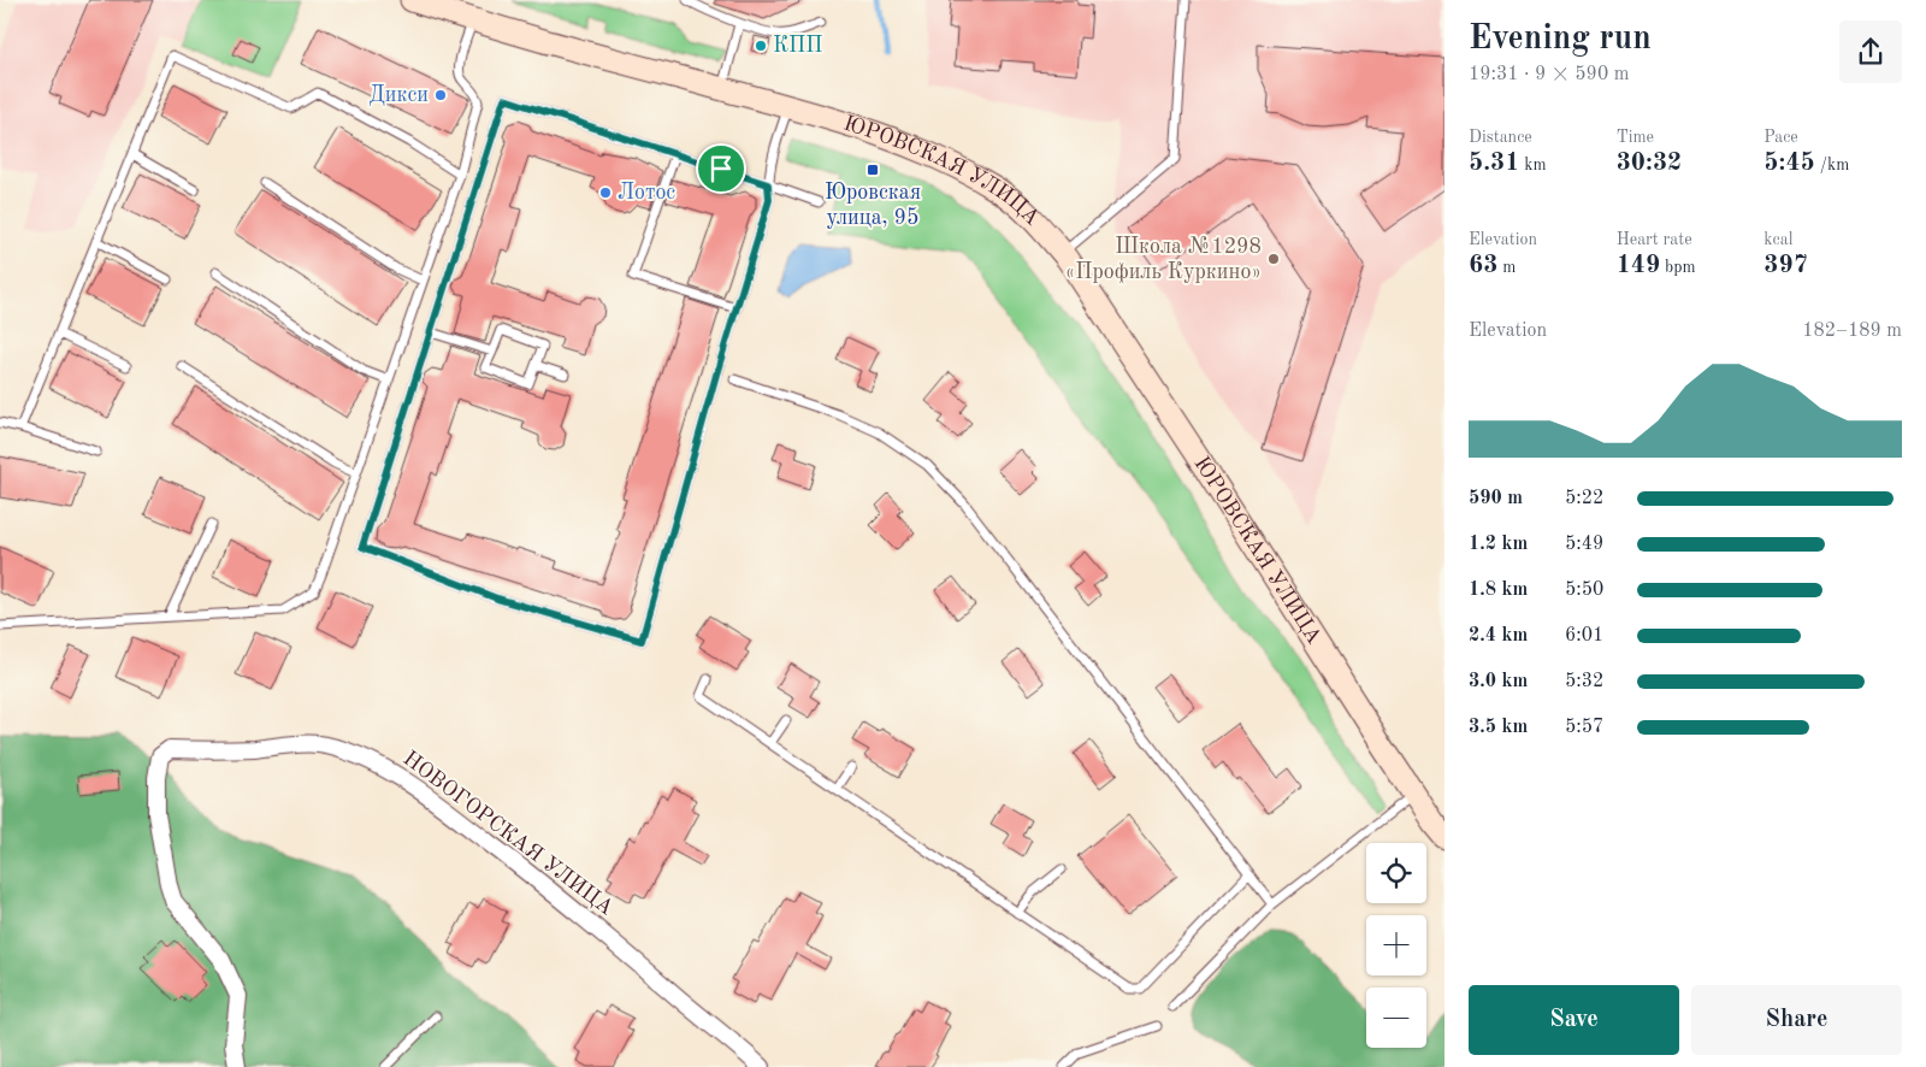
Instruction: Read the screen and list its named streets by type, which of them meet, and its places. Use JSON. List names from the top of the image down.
{
  "streets": {
    "street": ["ЮРОВСКАЯ УЛИЦА", "НОВОГОРСКАЯ УЛИЦА"]
  },
  "places": {
    "other": [
      "КПП",
      "Дикси",
      "Лотос",
      "Школа №1298 «Профиль Куркино»"
    ],
    "transit": ["Юровская улица, 95"]
  },
  "page": {
    "heading": ["Evening run", "19:31 · 9 × 590 m"],
    "stats": [
      ["Distance", "5.31 km"],
      ["Time", "30:32"],
      ["Pace", "5:45 /km"],
      ["Elevation", "63 m"],
      ["Heart rate", "149 bpm"],
      ["kcal", "397"]
    ],
    "chart": ["Elevation", "182–189 m"],
    "list": [
      {
        "name": "590 m",
        "note": "5:22"
      },
      {
        "name": "1.2 km",
        "note": "5:49"
      },
      {
        "name": "1.8 km",
        "note": "5:50"
      },
      {
        "name": "2.4 km",
        "note": "6:01"
      },
      {
        "name": "3.0 km",
        "note": "5:32"
      },
      {
        "name": "3.5 km",
        "note": "5:57"
      }
    ],
    "map_buttons": ["+", "−"],
    "buttons": ["Save", "Share"]
  }
}
